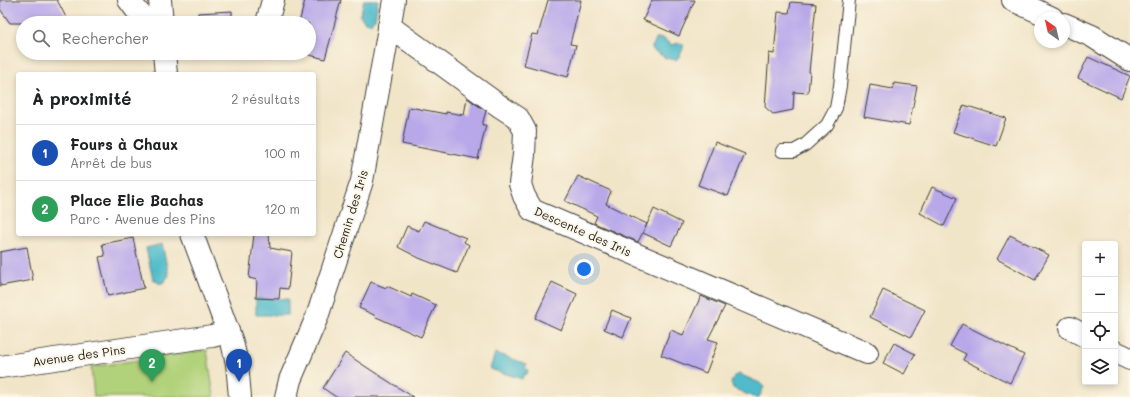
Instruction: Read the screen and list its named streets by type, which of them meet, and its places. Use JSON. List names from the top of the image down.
{
  "streets": {
    "street": ["Chemin des Iris", "Descente des Iris", "Avenue des Pins"]
  },
  "crossings": [
    ["Chemin des Iris", "Descente des Iris"]
  ],
  "north": "top left",
  "page": {
    "search": "Rechercher",
    "heading": ["À proximité", "2 résultats"],
    "list": [
      {
        "mark": "1",
        "name": "Fours à Chaux",
        "note": "Arrêt de bus",
        "value": "100 m"
      },
      {
        "mark": "2",
        "name": "Place Elie Bachas",
        "note": "Parc · Avenue des Pins",
        "value": "120 m"
      }
    ],
    "map_buttons": ["+", "−"],
    "pins": ["1", "2"]
  }
}
